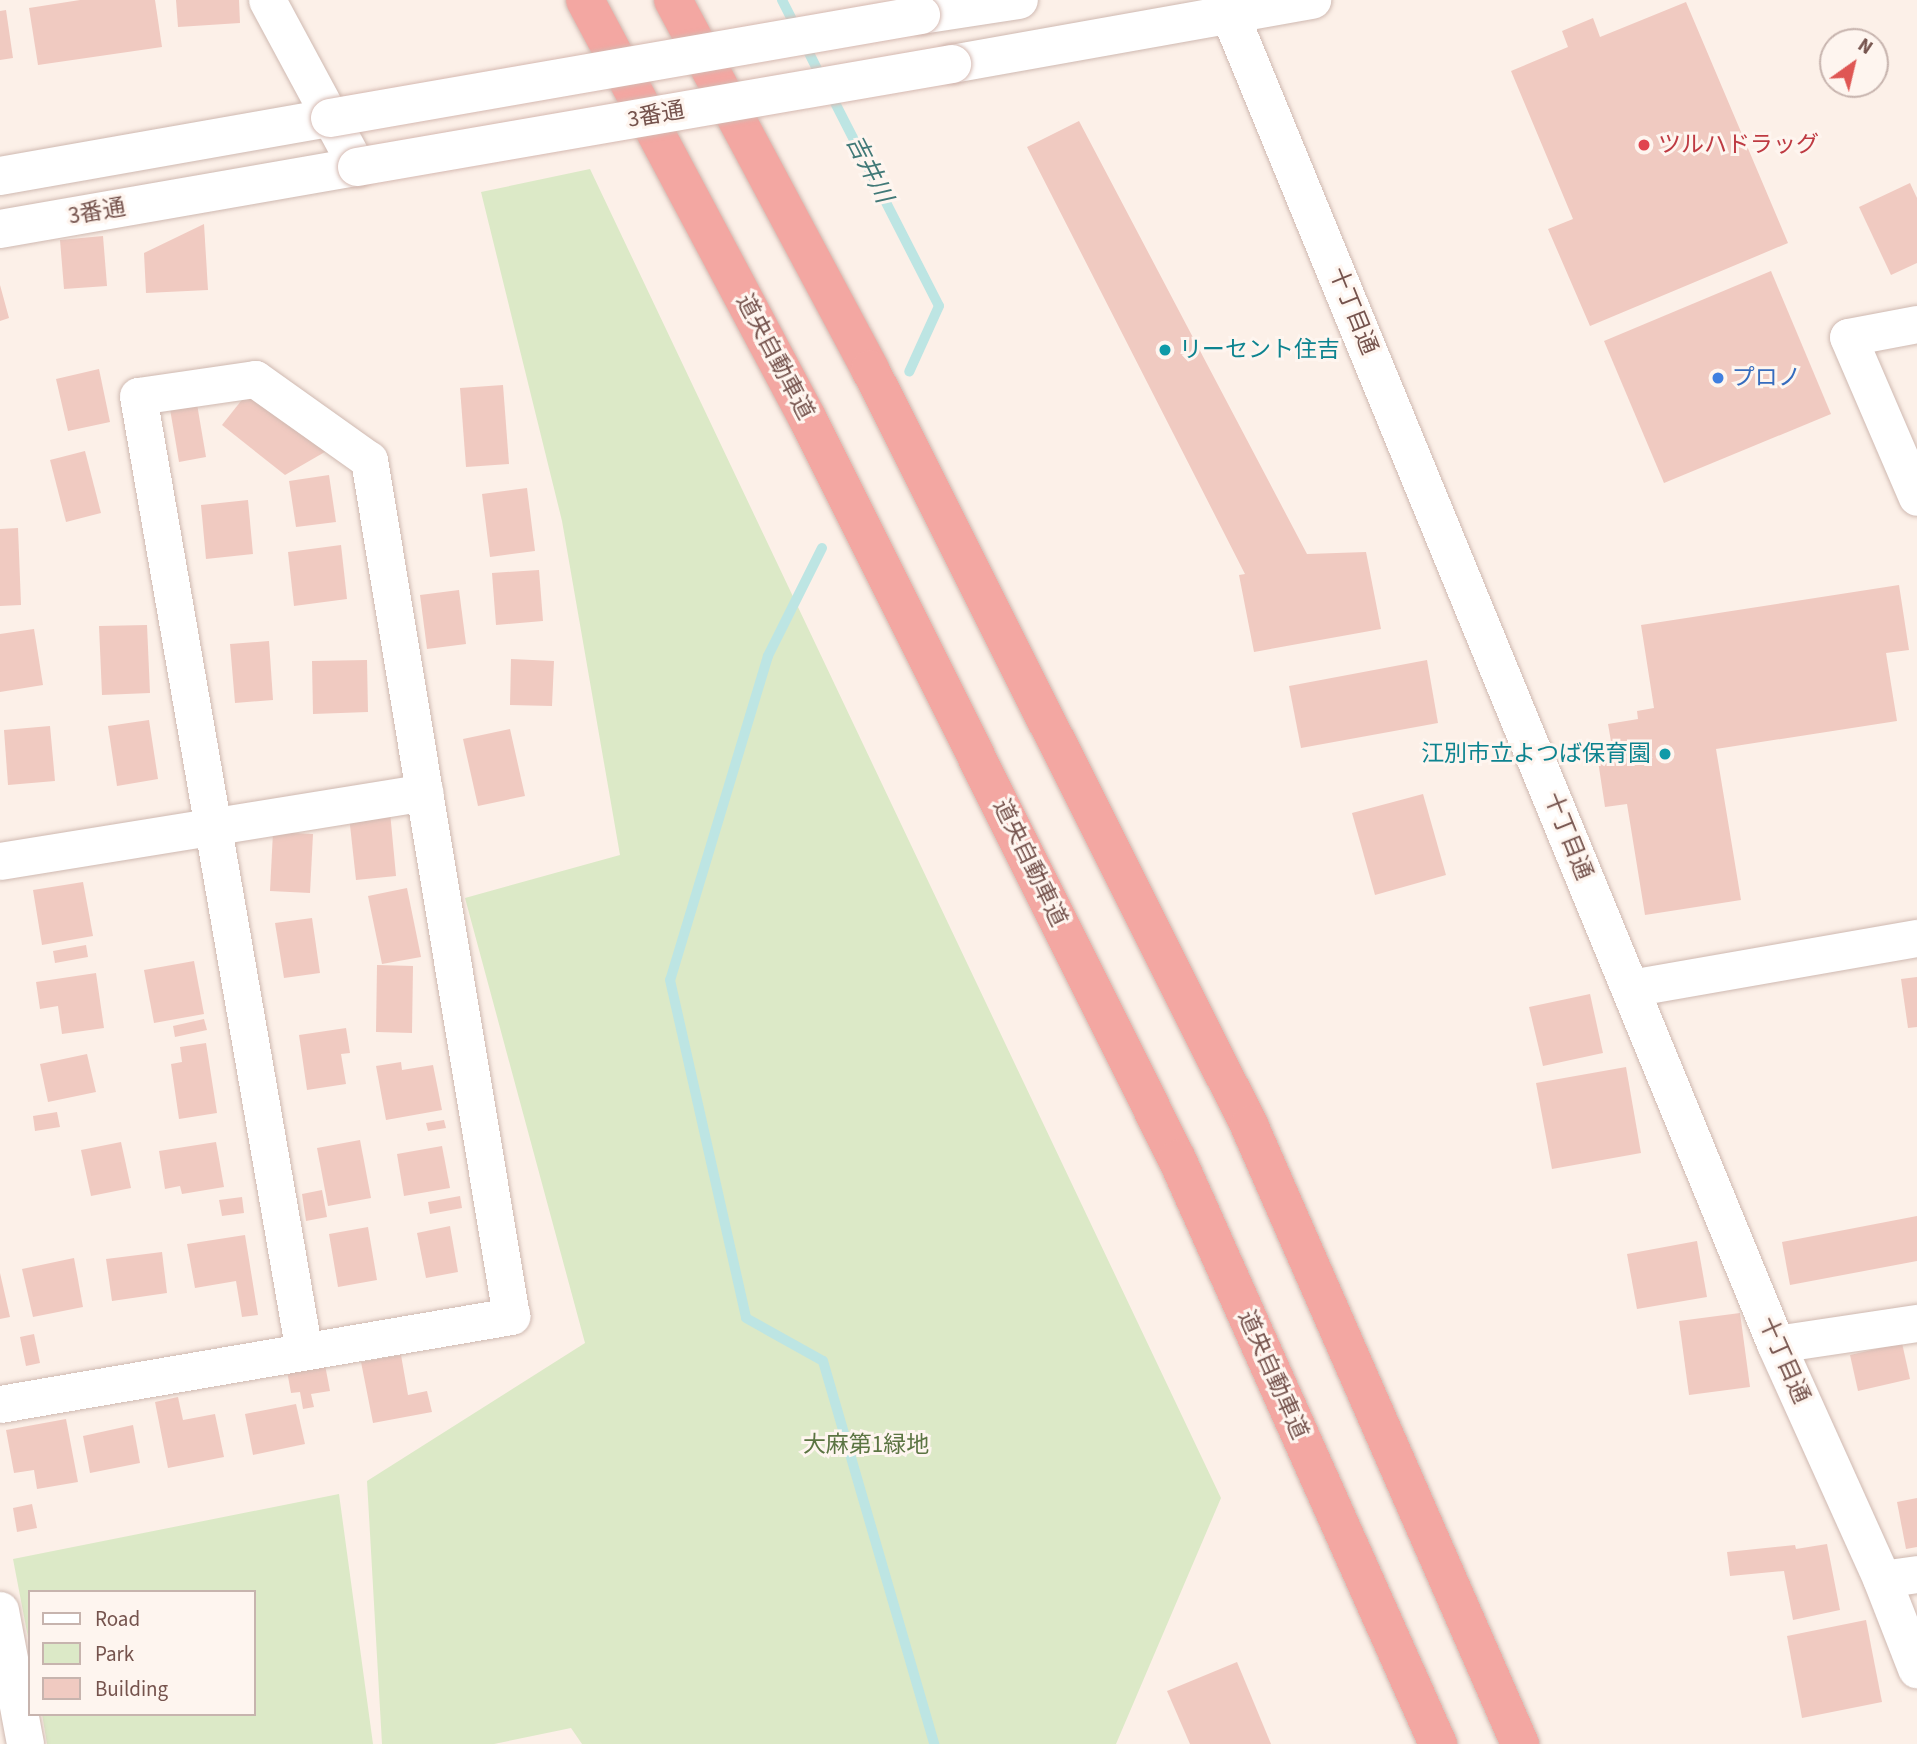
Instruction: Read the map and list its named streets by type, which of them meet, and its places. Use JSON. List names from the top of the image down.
{
  "streets": {
    "highway": ["道央自動車道"],
    "street": ["3番通", "十丁目通"]
  },
  "crossings": [
    ["3番通", "十丁目通"]
  ],
  "water": ["吉井川"],
  "parks": ["大麻第1緑地"],
  "places": [
    "ツルハドラッグ",
    "リーセント住吉",
    "プロノ",
    "江別市立よつば保育園"
  ],
  "legend": ["Road", "Park", "Building"],
  "north": "top right"
}
